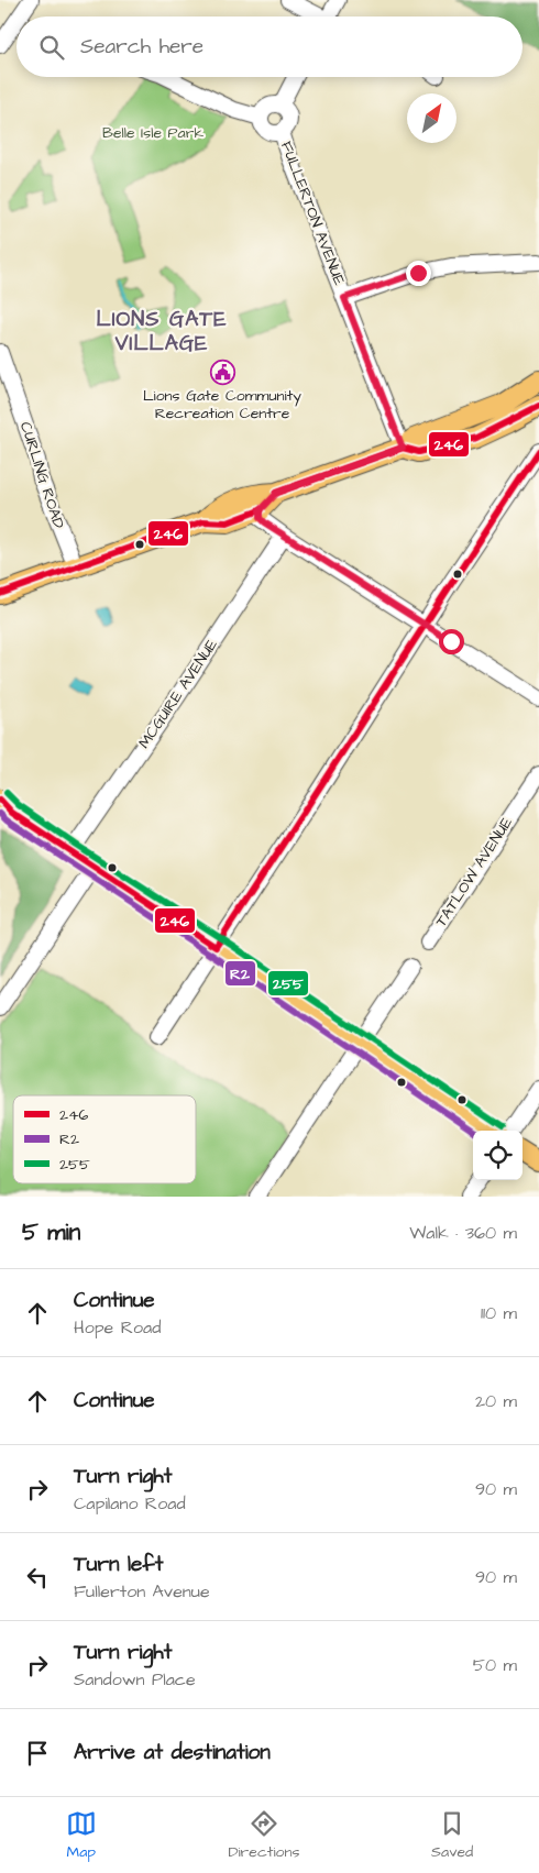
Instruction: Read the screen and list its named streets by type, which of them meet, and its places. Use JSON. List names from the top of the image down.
{
  "streets": {
    "street": [
      "FULLERTON AVENUE",
      "CURLING ROAD",
      "MCGUIRE AVENUE",
      "TATLOW AVENUE"
    ]
  },
  "districts": ["LIONS GATE VILLAGE"],
  "parks": ["Belle Isle Park"],
  "places": {
    "public building": ["Lions Gate Community Recreation Centre"]
  },
  "lines": ["transit line 246", "transit line 255", "transit line R2"],
  "legend": ["246", "R2", "255"],
  "north": "top right",
  "page": {
    "search": "Search here",
    "heading": ["5 min", "Walk · 360 m"],
    "list": [
      ["Continue", "Hope Road", "110 m"],
      ["Continue", "20 m"],
      ["Turn right", "Capilano Road", "90 m"],
      ["Turn left", "Fullerton Avenue", "90 m"],
      ["Turn right", "Sandown Place", "50 m"],
      "Arrive at destination"
    ],
    "nav": ["Map", "Directions", "Saved"]
  }
}
